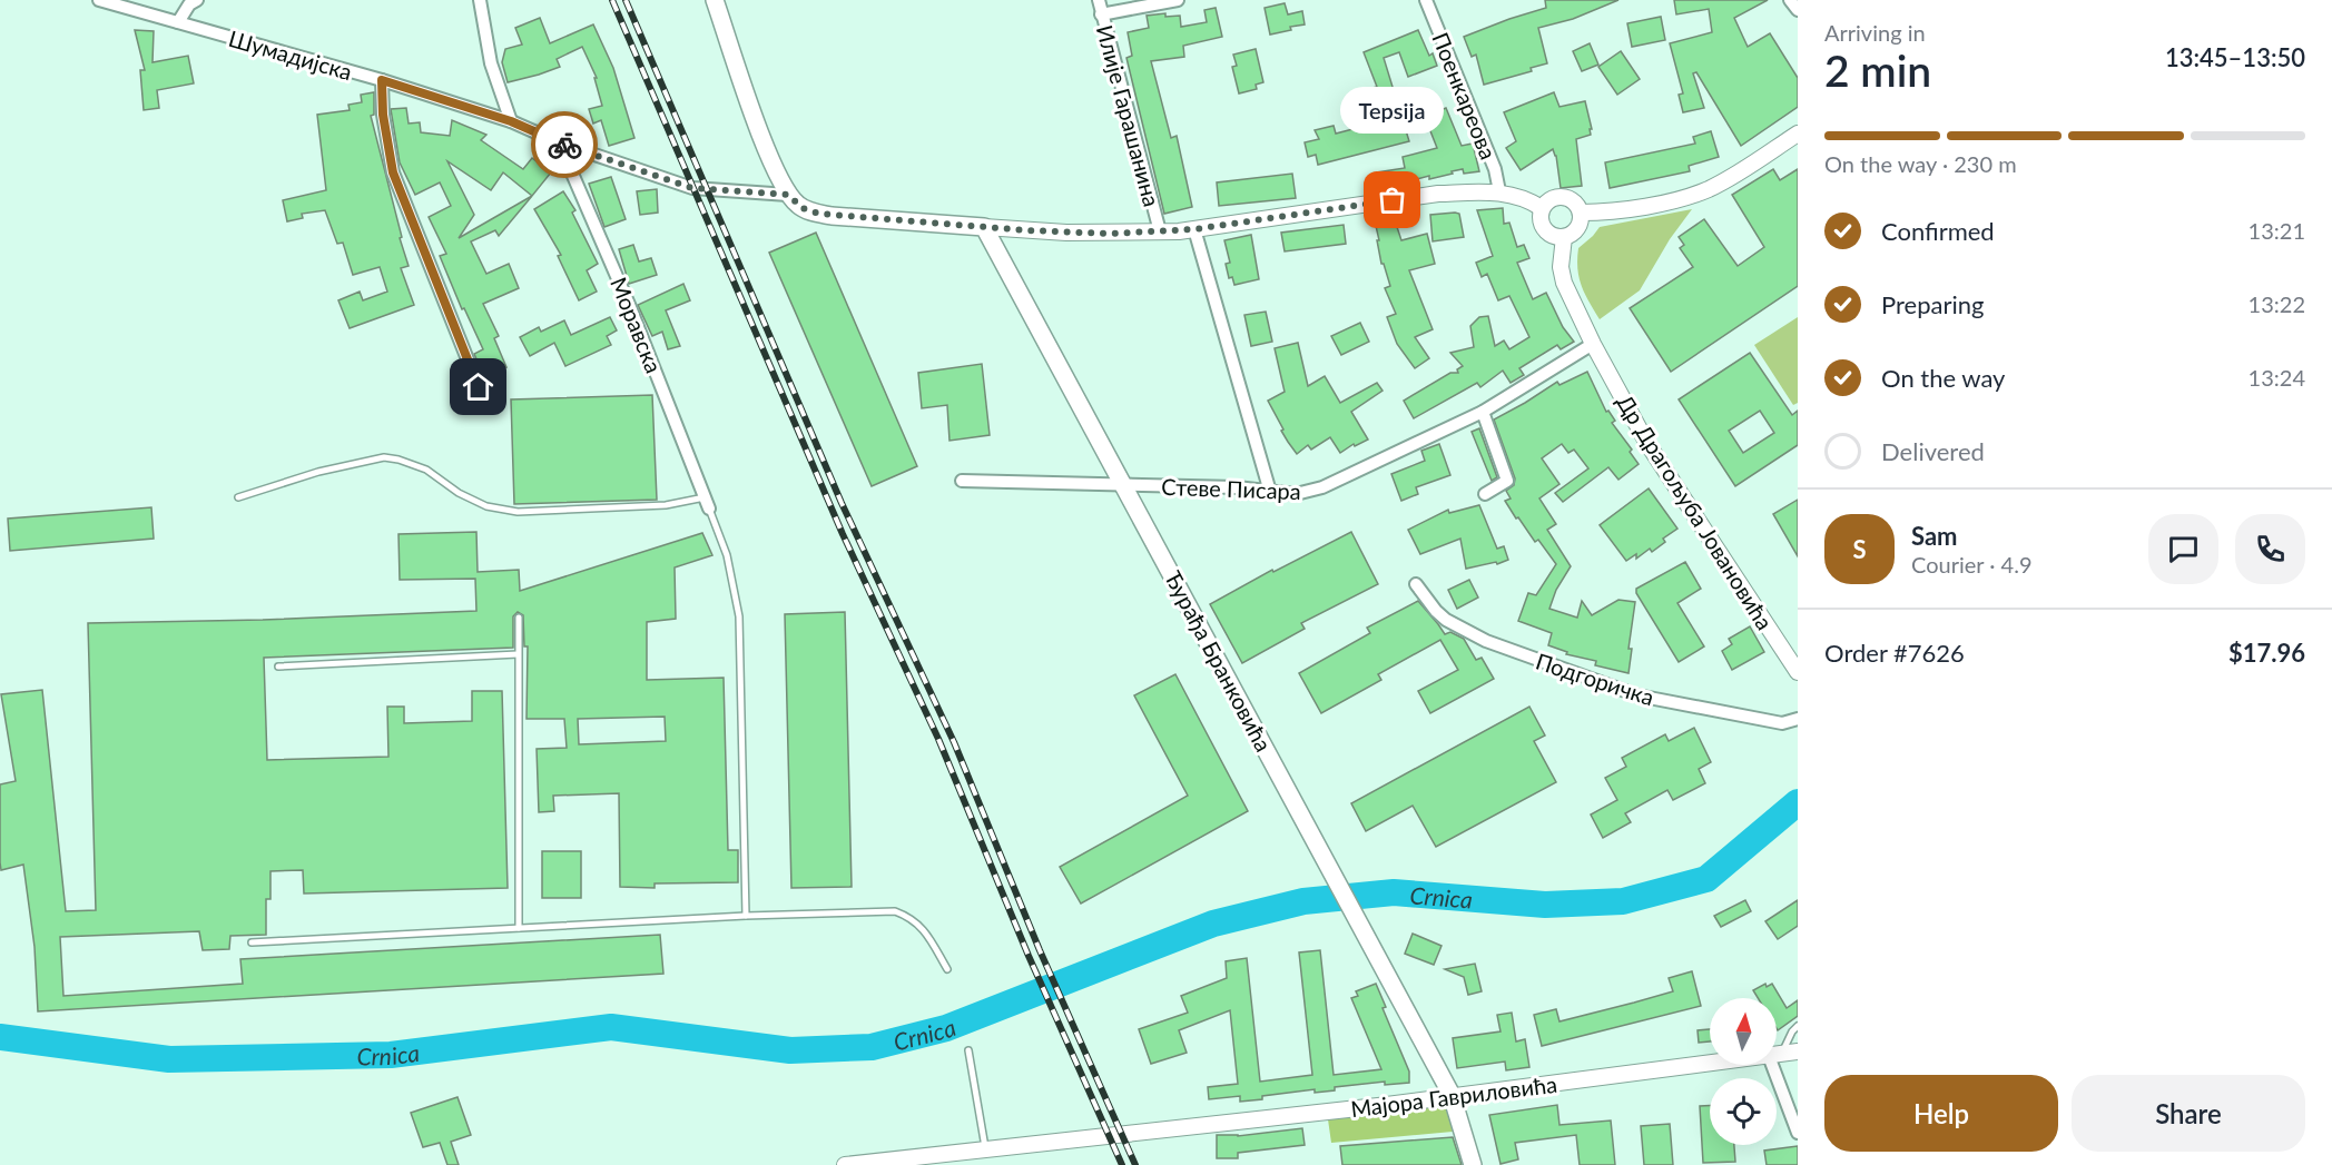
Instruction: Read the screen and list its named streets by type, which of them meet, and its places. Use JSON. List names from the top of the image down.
{
  "streets": {
    "main road": ["Ђурађа Бранковића"],
    "street": [
      "Шумадијска",
      "Поенкареова",
      "Илије Гарашанина",
      "Моравска",
      "Стеве Писара",
      "Др Драгољуба Јовановића",
      "Подгоричка",
      "Мајора Гавриловића"
    ]
  },
  "crossings": [
    ["Шумадијска", "Моравска"],
    ["Стеве Писара", "Др Драгољуба Јовановића"],
    ["Стеве Писара", "Ђурађа Бранковића"],
    ["Ђурађа Бранковића", "Мајора Гавриловића"]
  ],
  "water": ["Crnica"],
  "places": ["Tepsija"],
  "north": "top",
  "page": {
    "heading": ["2 min", "Arriving in", "13:45–13:50"],
    "panel": [
      "Sam",
      "Courier · 4.9",
      "Order #7626",
      "$17.96"
    ],
    "bubble": "Tepsija",
    "bar": "On the way · 230 m",
    "list": [
      ["Confirmed", "13:21"],
      ["Preparing", "13:22"],
      ["On the way", "13:24"],
      "Delivered"
    ],
    "round": "S",
    "buttons": ["Help", "Share"]
  }
}
